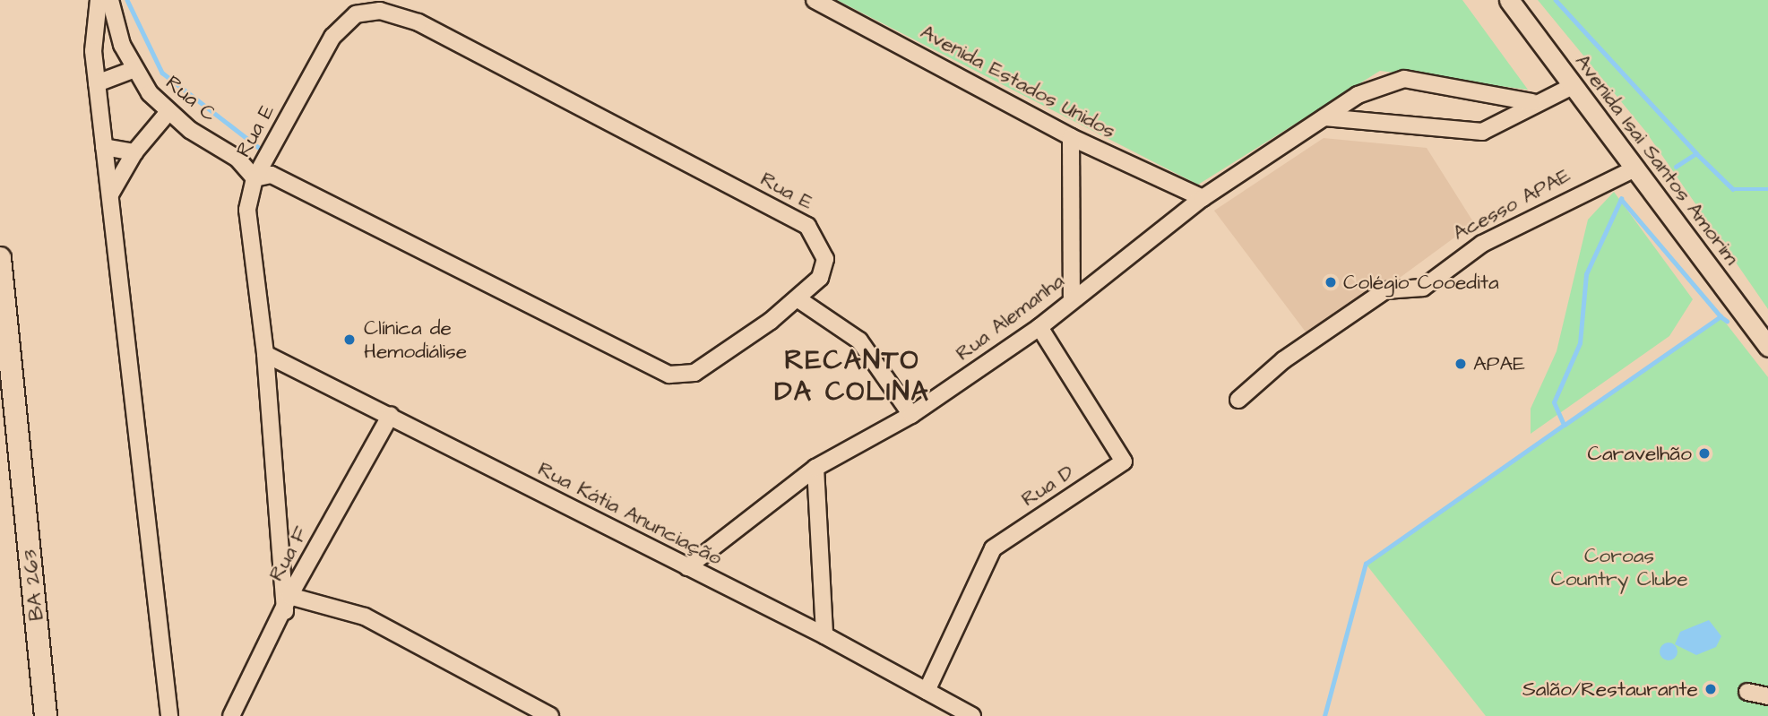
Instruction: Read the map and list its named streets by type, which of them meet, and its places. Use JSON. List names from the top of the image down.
{
  "streets": {
    "highway": ["BA 263"],
    "main road": ["Avenida Isai Santos Amorim"],
    "street": [
      "Avenida Estados Unidos",
      "Rua C",
      "Rua E",
      "Acesso APAE",
      "Rua Alemanha",
      "Rua D",
      "Rua Kátia Anunciação",
      "Rua F"
    ]
  },
  "crossings": [
    ["Avenida Estados Unidos", "Rua Alemanha"],
    ["Rua C", "Rua E"],
    ["Avenida Isai Santos Amorim", "Acesso APAE"],
    ["Rua Alemanha", "Rua D"],
    ["Rua Alemanha", "Rua Kátia Anunciação"],
    ["Rua D", "Rua Kátia Anunciação"],
    ["Rua Kátia Anunciação", "Rua F"]
  ],
  "districts": ["RECANTO DA COLINA"],
  "parks": ["Coroas Country Clube"],
  "places": [
    "Colégio Cooedita",
    "Clínica de Hemodiálise",
    "APAE",
    "Caravelhão",
    "Salão/Restaurante"
  ]
}
